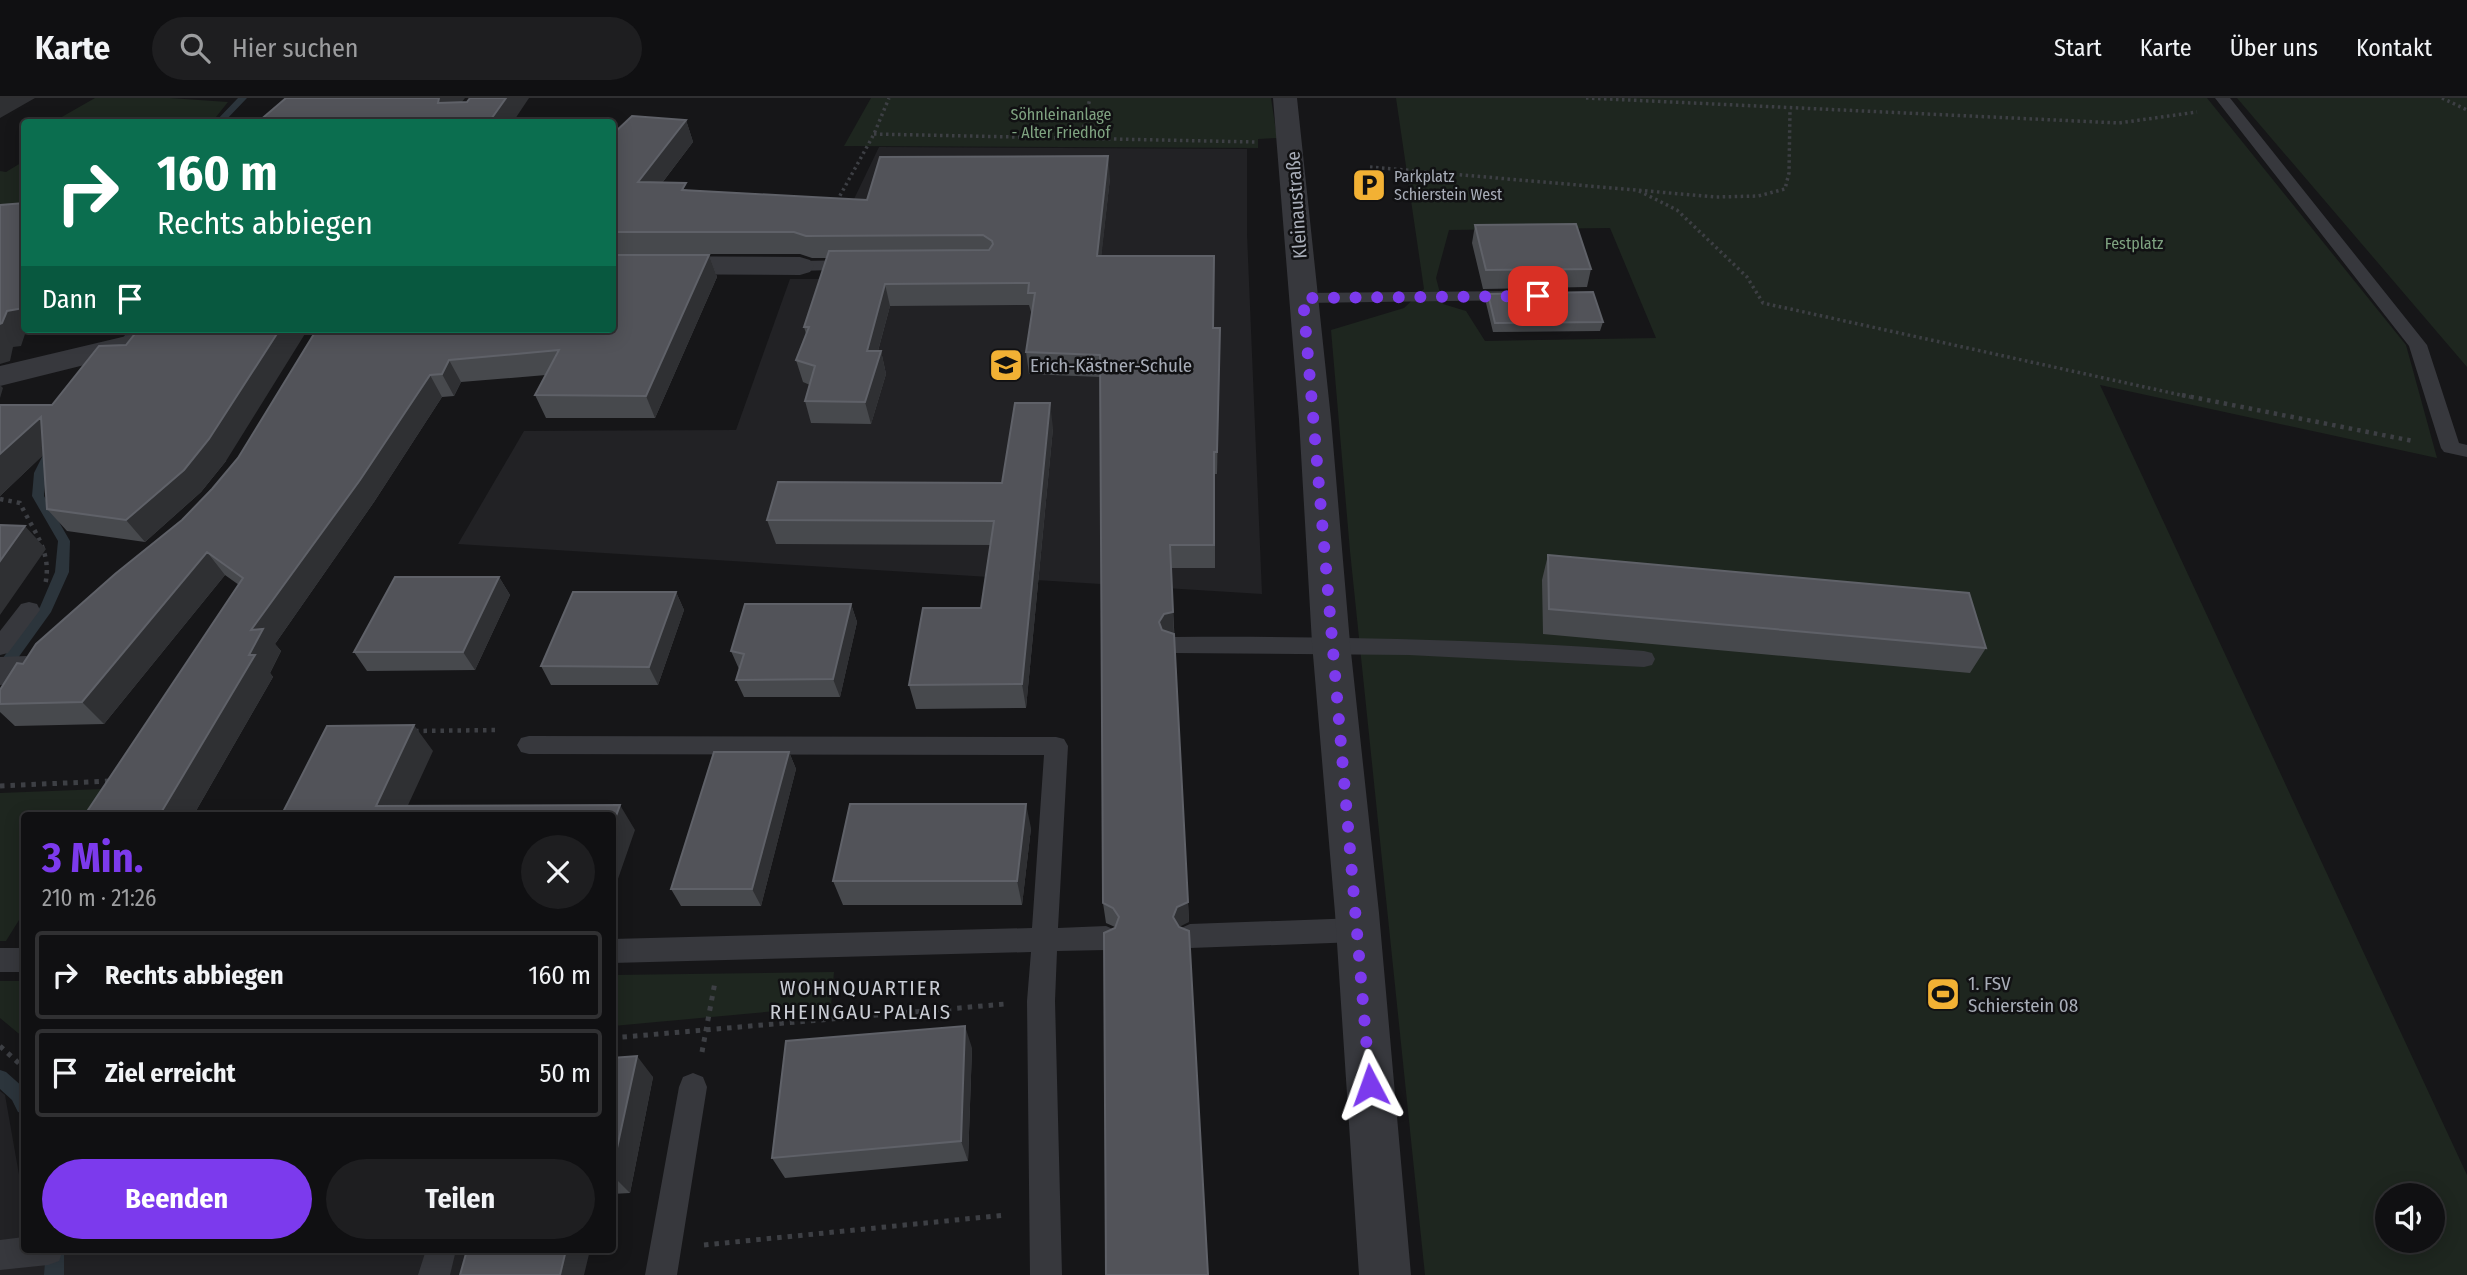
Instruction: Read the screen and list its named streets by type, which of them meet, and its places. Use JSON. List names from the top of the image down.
{
  "streets": {
    "street": ["Kleinaustraße"]
  },
  "districts": ["WOHNQUARTIER RHEINGAU-PALAIS"],
  "parks": ["Söhnleinanlage - Alter Friedhof", "Festplatz"],
  "places": {
    "parking": ["Parkplatz Schierstein West"],
    "school or university": ["Erich-Kästner-Schule"],
    "sports": ["1. FSV Schierstein 08"]
  },
  "page": {
    "header": "Karte",
    "search": "Hier suchen",
    "nav": [
      "Start",
      "Karte",
      "Über uns",
      "Kontakt"
    ],
    "turn": ["160 m", "Rechts abbiegen"],
    "then": "Dann",
    "heading": ["3 Min.", "210 m · 21:26"],
    "list": [
      {
        "name": "Rechts abbiegen",
        "value": "160 m"
      },
      {
        "name": "Ziel erreicht",
        "value": "50 m"
      }
    ],
    "buttons": ["Beenden", "Teilen"]
  }
}
